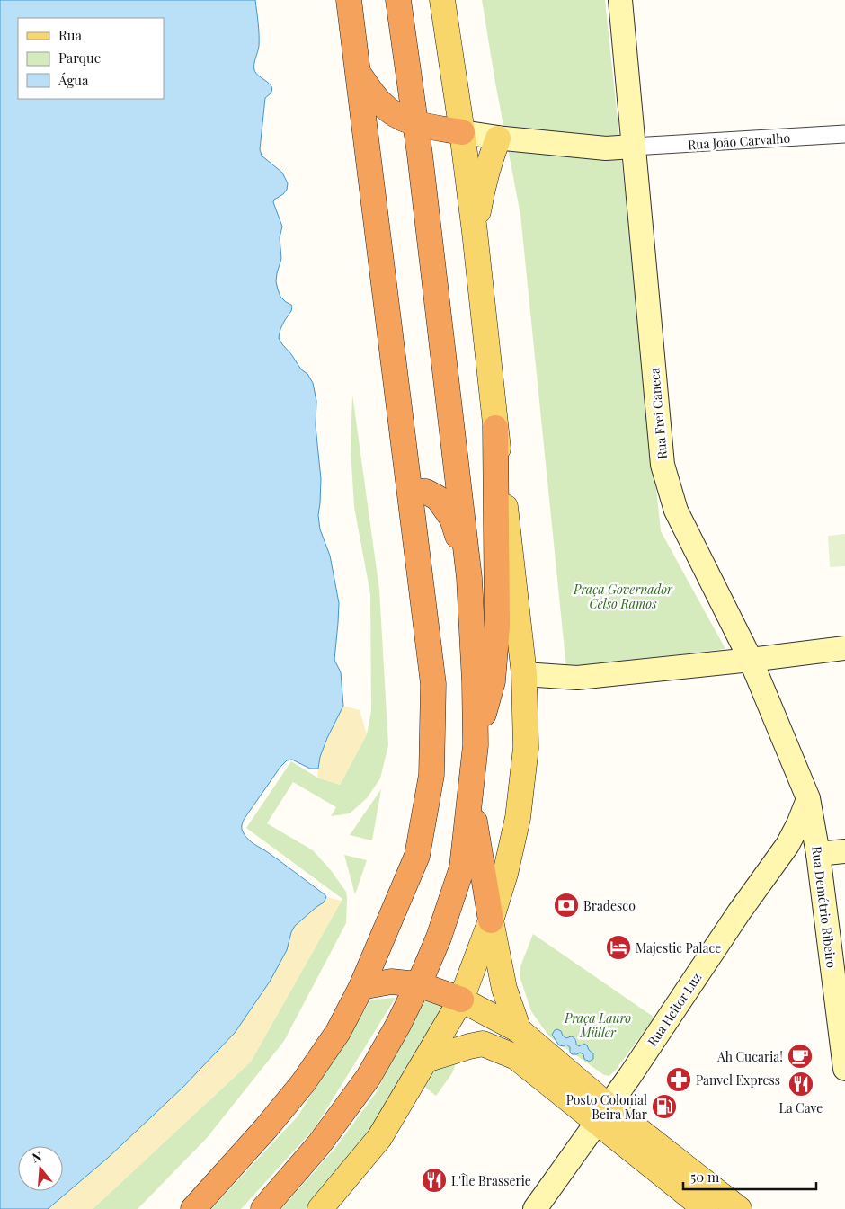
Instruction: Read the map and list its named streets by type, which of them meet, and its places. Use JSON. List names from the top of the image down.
{
  "streets": {
    "main road": ["Rua Frei Caneca", "Rua Demétrio Ribeiro", "Rua Heitor Luz"],
    "street": ["Rua João Carvalho"]
  },
  "crossings": [
    ["Rua João Carvalho", "Rua Frei Caneca"],
    ["Rua Frei Caneca", "Rua Demétrio Ribeiro"],
    ["Rua Frei Caneca", "Rua Heitor Luz"],
    ["Rua Demétrio Ribeiro", "Rua Heitor Luz"]
  ],
  "parks": ["Praça Governador Celso Ramos", "Praça Lauro Müller"],
  "places": {
    "bank": ["Bradesco"],
    "hotel": ["Majestic Palace"],
    "cafe": ["Ah Cucaria!"],
    "pharmacy": ["Panvel Express"],
    "restaurant": ["La Cave", "L'Île Brasserie"],
    "fuel station": ["Posto Colonial Beira Mar"]
  },
  "legend": ["Rua", "Parque", "Água"],
  "scale_bar": "50 m",
  "north": "top"
}
